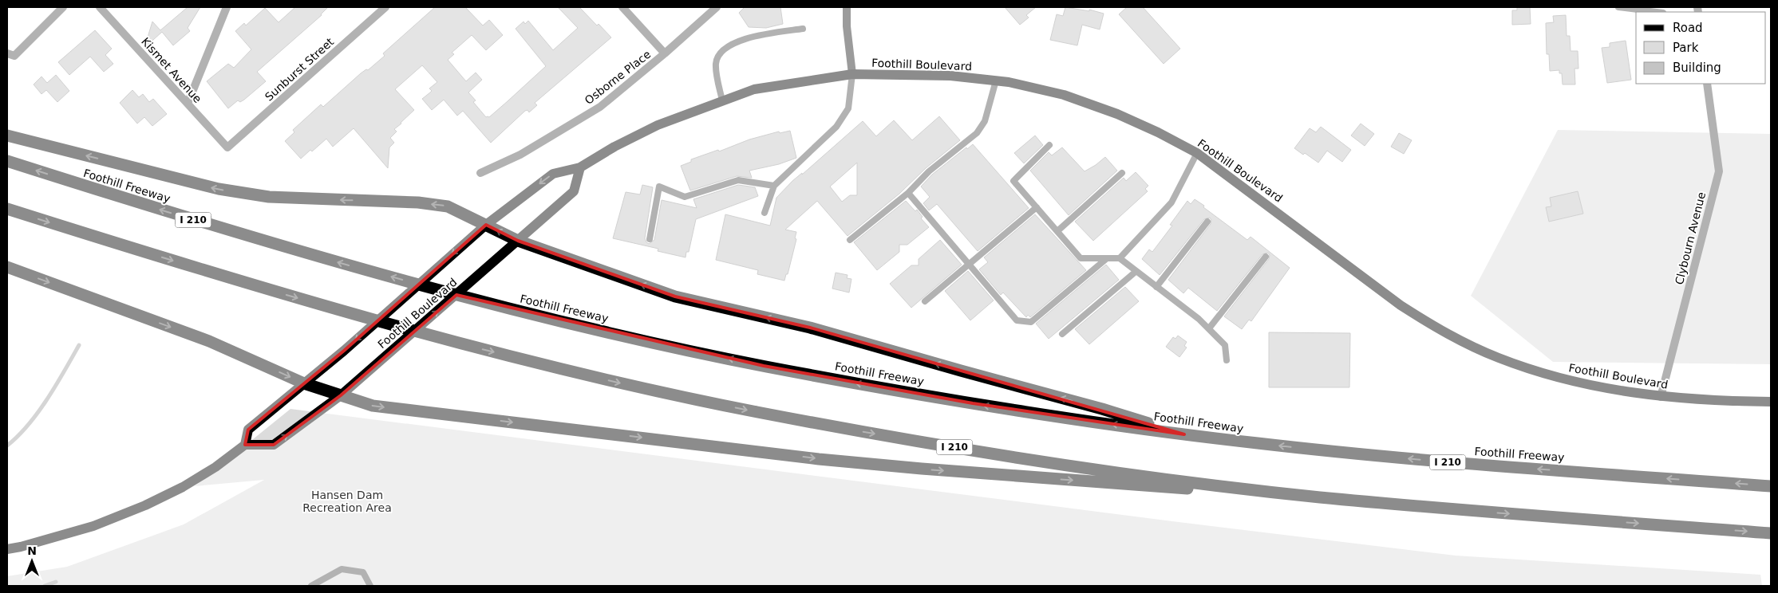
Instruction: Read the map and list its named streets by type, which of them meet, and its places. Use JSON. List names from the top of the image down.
{
  "streets": {
    "highway": ["Foothill Freeway", "I 210"],
    "main road": ["Foothill Boulevard"],
    "street": [
      "Sunburst Street",
      "Kismet Avenue",
      "Osborne Place",
      "Clybourn Avenue"
    ]
  },
  "crossings": [
    ["Foothill Boulevard", "Clybourn Avenue"],
    ["Sunburst Street", "Kismet Avenue"]
  ],
  "parks": ["Hansen Dam Recreation Area"],
  "legend": ["Road", "Park", "Building"],
  "north": "top"
}
